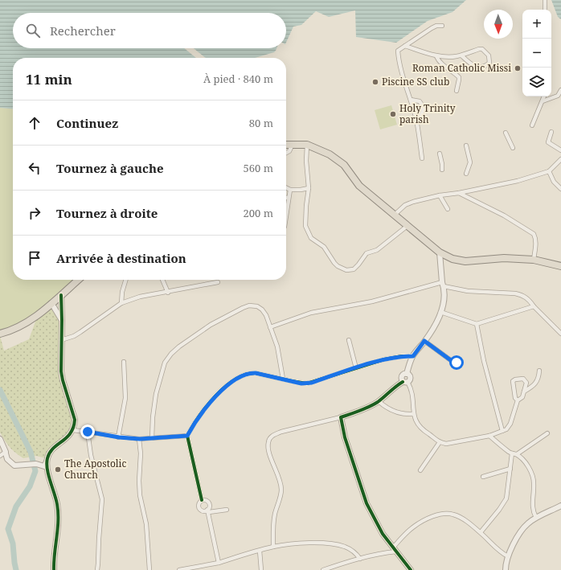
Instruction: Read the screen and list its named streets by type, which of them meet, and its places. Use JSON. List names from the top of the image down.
{
  "places": [
    "Roman Catholic Missi",
    "Piscine SS club",
    "Holy Trinity parish",
    "The Apostolic Church"
  ],
  "north": "bottom",
  "page": {
    "map_buttons": ["+", "−"],
    "search": "Rechercher",
    "heading": ["11 min", "À pied · 840 m"],
    "list": [
      ["Continuez", "80 m"],
      ["Tournez à gauche", "560 m"],
      ["Tournez à droite", "200 m"],
      "Arrivée à destination"
    ]
  }
}
